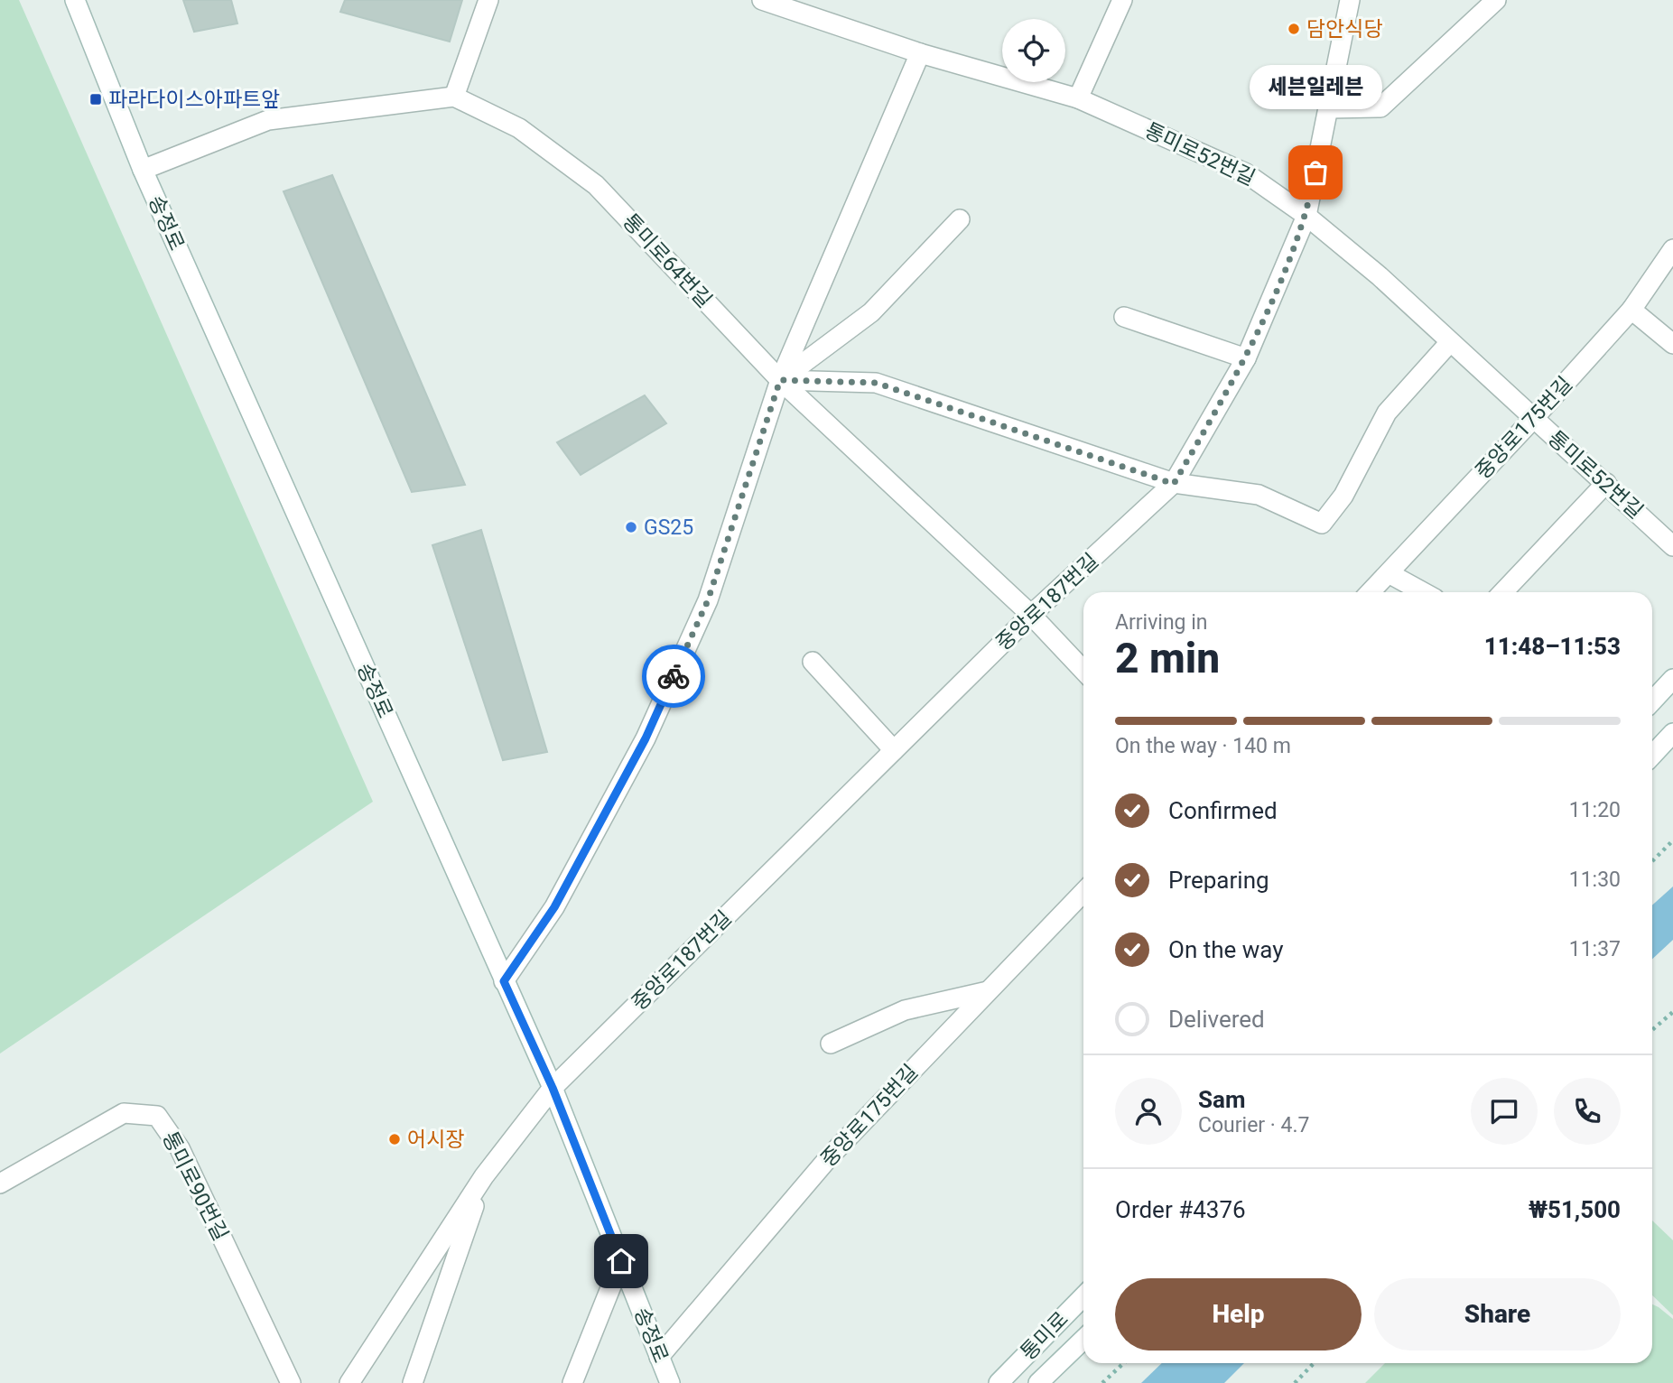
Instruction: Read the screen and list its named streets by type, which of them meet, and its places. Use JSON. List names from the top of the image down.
{
  "streets": {
    "street": [
      "통미로52번길",
      "송정로",
      "통미로64번길",
      "중앙로175번길",
      "중앙로187번길",
      "통미로90번길",
      "통미로"
    ]
  },
  "crossings": [
    ["통미로52번길", "중앙로175번길"],
    ["통미로52번길", "중앙로187번길"],
    ["송정로", "중앙로175번길"],
    ["송정로", "중앙로187번길"],
    ["통미로64번길", "중앙로187번길"]
  ],
  "places": {
    "other": [
      "담안식당",
      "세븐일레븐",
      "GS25",
      "어시장"
    ],
    "transit": ["파라다이스아파트앞"]
  },
  "page": {
    "bubble": "세븐일레븐",
    "heading": ["2 min", "Arriving in", "11:48–11:53"],
    "panel": [
      "Sam",
      "Courier · 4.7",
      "Order #4376",
      "₩51,500"
    ],
    "bar": "On the way · 140 m",
    "list": [
      ["Confirmed", "11:20"],
      ["Preparing", "11:30"],
      ["On the way", "11:37"],
      "Delivered"
    ],
    "buttons": ["Help", "Share"]
  }
}
